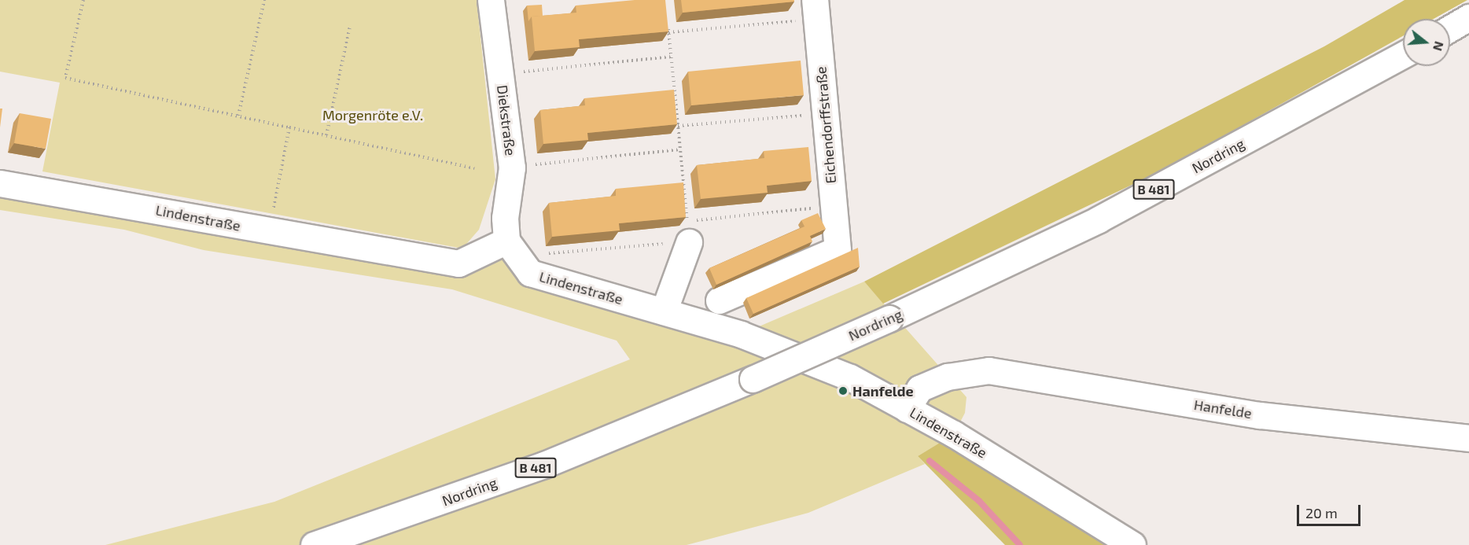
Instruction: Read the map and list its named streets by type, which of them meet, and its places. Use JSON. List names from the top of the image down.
{
  "streets": {
    "street": [
      "Diekstraße",
      "Eichendorffstraße",
      "Nordring",
      "B 481",
      "Lindenstraße",
      "Hanfelde"
    ]
  },
  "crossings": [
    ["Diekstraße", "Lindenstraße"],
    ["Lindenstraße", "Hanfelde"]
  ],
  "parks": ["Morgenröte e.V."],
  "places": ["Hanfelde"],
  "scale_bar": "20 m",
  "north": "right"
}
